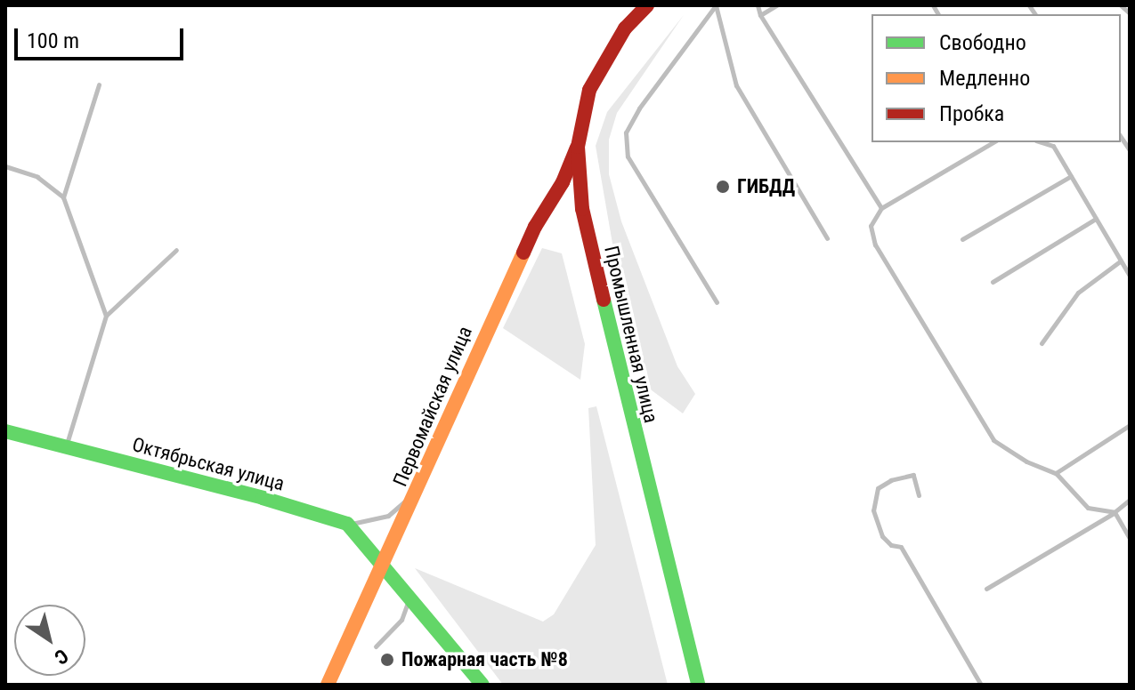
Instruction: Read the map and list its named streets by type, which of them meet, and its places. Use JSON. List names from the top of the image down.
{
  "streets": {
    "street": ["Промышленная улица", "Первомайская улица", "Октябрьская улица"]
  },
  "crossings": [
    ["Промышленная улица", "Первомайская улица"]
  ],
  "places": ["ГИБДД", "Пожарная часть №8"],
  "legend": ["Свободно", "Медленно", "Пробка"],
  "scale_bar": "100 m",
  "north": "bottom right"
}
